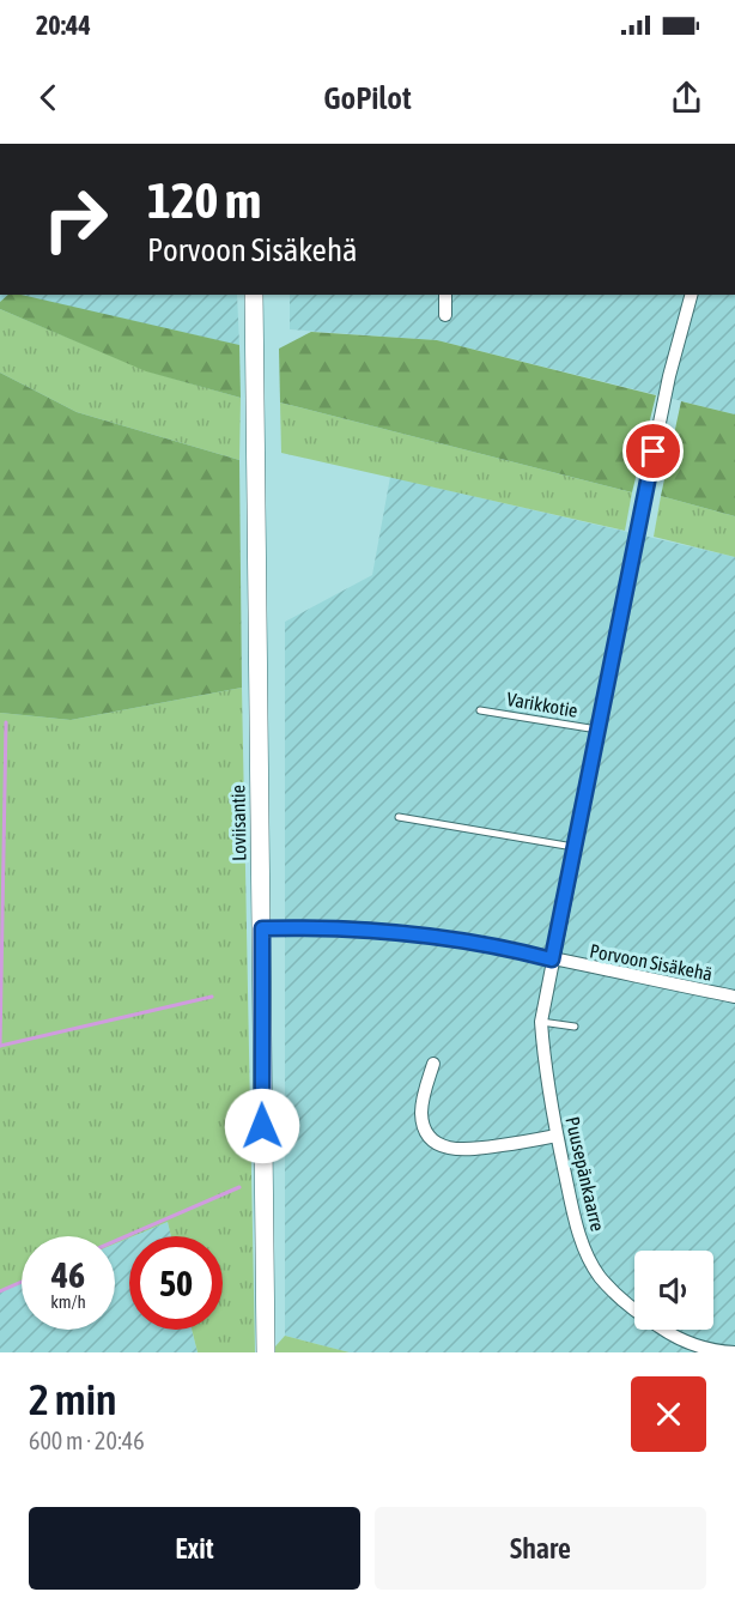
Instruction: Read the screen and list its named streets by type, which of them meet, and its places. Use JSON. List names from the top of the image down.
{
  "streets": {
    "main road": ["Loviisantie"],
    "street": ["Porvoon Sisäkehä", "Puusepänkaarre"],
    "lane": ["Varikkotie"]
  },
  "crossings": [
    ["Varikkotie", "Puusepänkaarre"],
    ["Loviisantie", "Porvoon Sisäkehä"],
    ["Porvoon Sisäkehä", "Puusepänkaarre"]
  ],
  "page": {
    "status": "20:44",
    "header": "GoPilot",
    "turn": ["120 m", "Porvoon Sisäkehä"],
    "speed": "46 km/h",
    "limit": "50",
    "heading": ["2 min", "600 m · 20:46"],
    "buttons": ["Exit", "Share"]
  }
}
